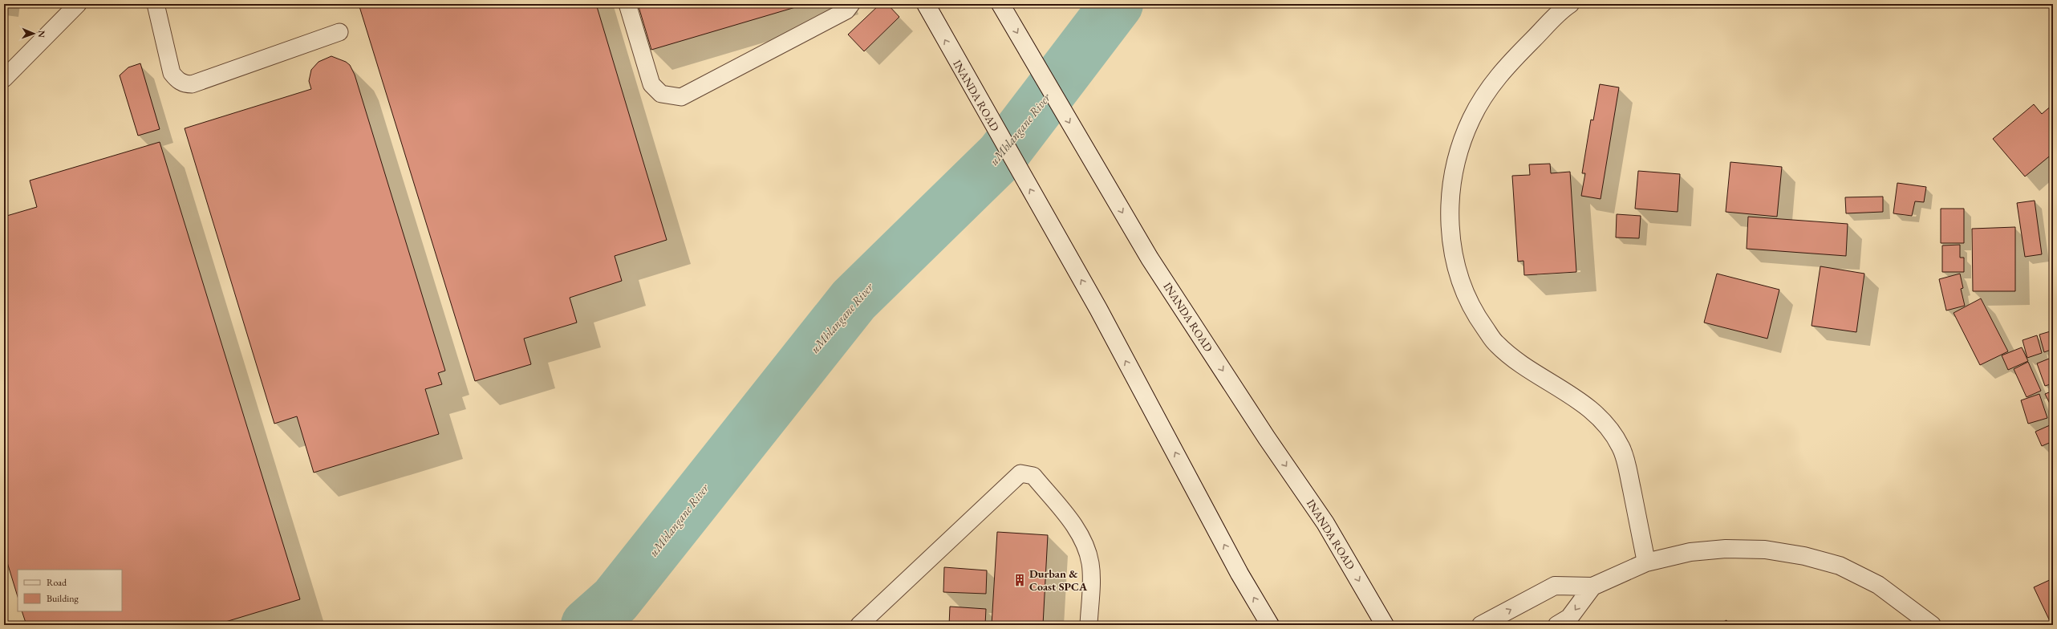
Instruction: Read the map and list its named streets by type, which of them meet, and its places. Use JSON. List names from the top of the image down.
{
  "streets": {
    "main road": ["INANDA ROAD"]
  },
  "water": ["uMhlangane River"],
  "places": {
    "building": ["Durban & Coast SPCA"]
  },
  "legend": ["Road", "Building"],
  "north": "right"
}
